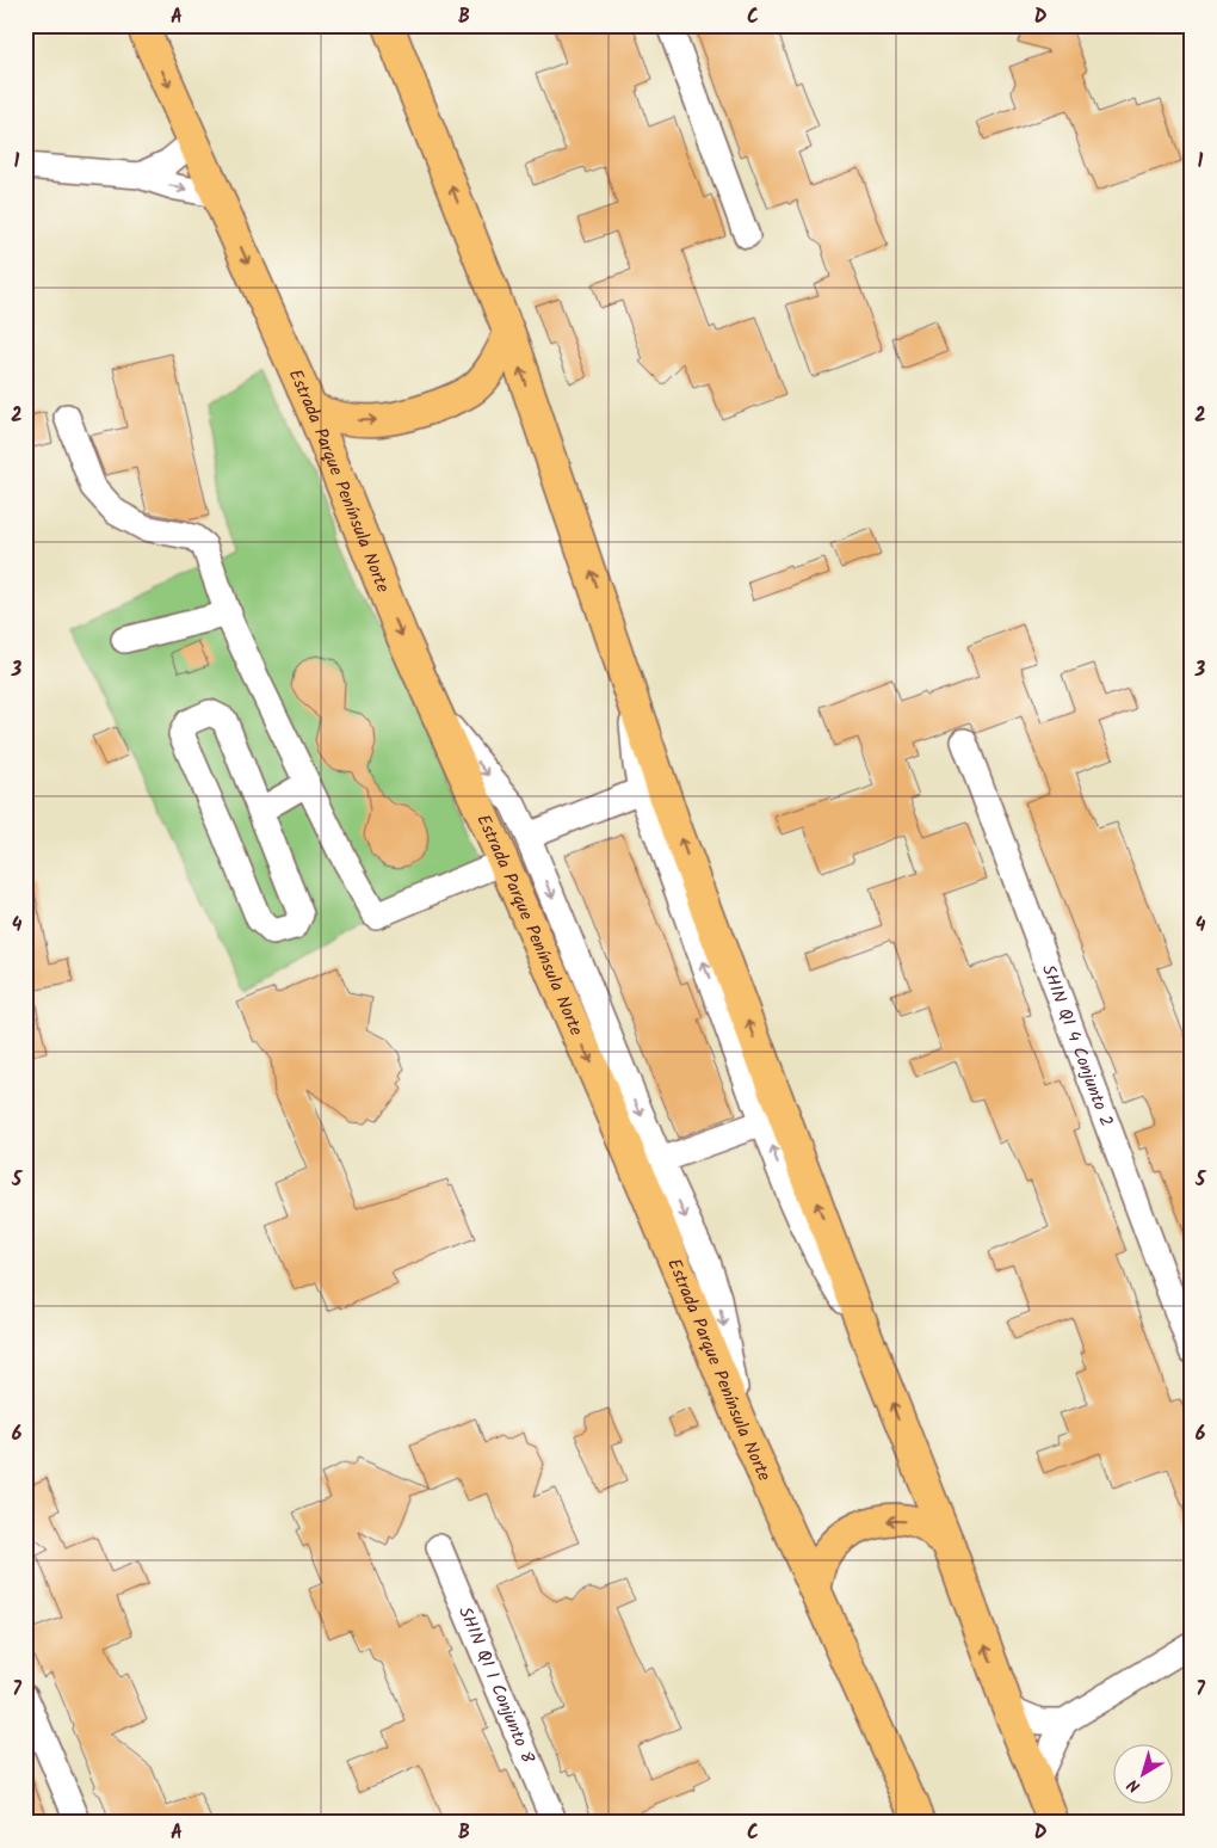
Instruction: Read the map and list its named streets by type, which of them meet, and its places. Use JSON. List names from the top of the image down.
{
  "streets": {
    "main road": ["Estrada Parque Península Norte"],
    "street": ["SHIN QI 4 Conjunto 2", "SHIN QI 1 Conjunto 8"]
  },
  "north": "bottom left",
  "grid": {
    "columns": [
      "A",
      "B",
      "C",
      "D"
    ],
    "rows": [
      "1",
      "2",
      "3",
      "4",
      "5",
      "6",
      "7"
    ]
  }
}
